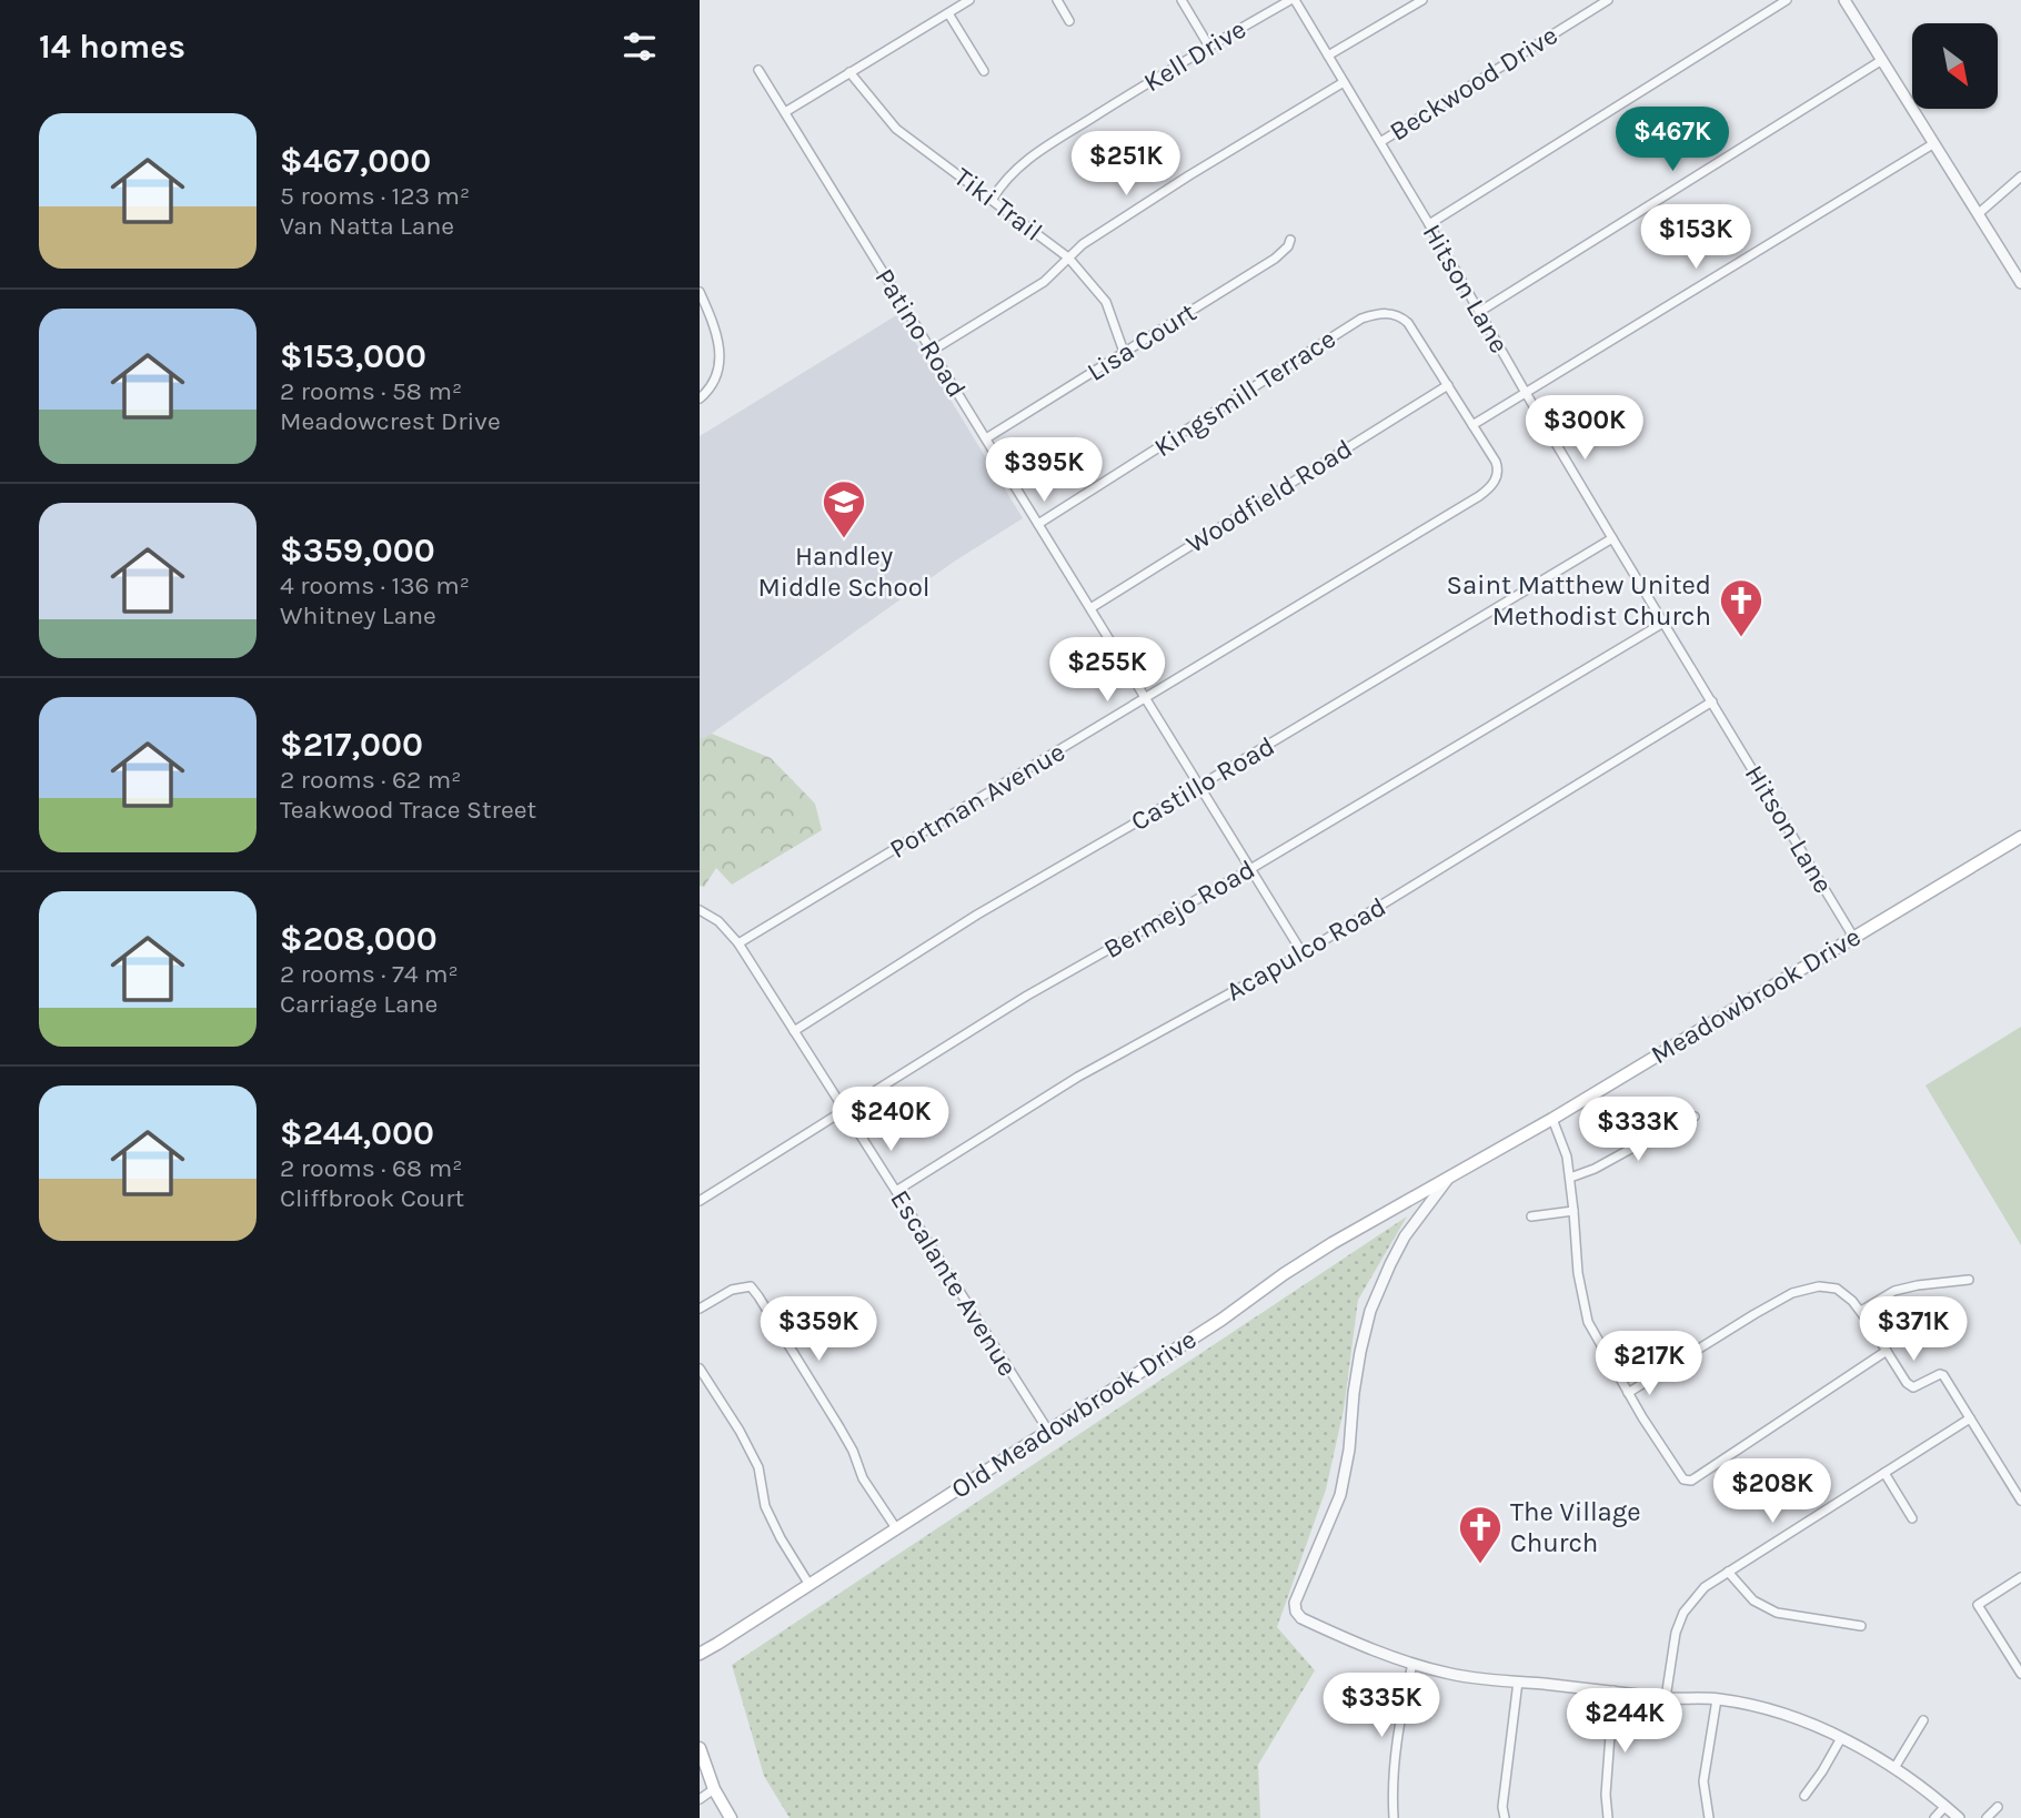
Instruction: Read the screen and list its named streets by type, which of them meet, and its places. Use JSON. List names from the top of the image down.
{
  "streets": {
    "main road": ["Meadowbrook Drive", "Old Meadowbrook Drive"],
    "street": [
      "Kell Drive",
      "Beckwood Drive",
      "Tiki Trail",
      "Hitson Lane",
      "Patino Road",
      "Lisa Court",
      "Kingsmill Terrace",
      "Woodfield Road",
      "Castillo Road",
      "Portman Avenue",
      "Bermejo Road",
      "Acapulco Road",
      "Escalante Avenue"
    ]
  },
  "crossings": [
    ["Kell Drive", "Tiki Trail"],
    ["Kell Drive", "Hitson Lane"],
    ["Beckwood Drive", "Hitson Lane"],
    ["Tiki Trail", "Lisa Court"],
    ["Hitson Lane", "Castillo Road"],
    ["Hitson Lane", "Bermejo Road"],
    ["Hitson Lane", "Acapulco Road"],
    ["Hitson Lane", "Meadowbrook Drive"],
    ["Patino Road", "Lisa Court"],
    ["Patino Road", "Kingsmill Terrace"],
    ["Patino Road", "Woodfield Road"],
    ["Patino Road", "Castillo Road"],
    ["Patino Road", "Portman Avenue"],
    ["Patino Road", "Bermejo Road"],
    ["Patino Road", "Acapulco Road"],
    ["Kingsmill Terrace", "Woodfield Road"],
    ["Castillo Road", "Escalante Avenue"],
    ["Portman Avenue", "Escalante Avenue"],
    ["Bermejo Road", "Escalante Avenue"],
    ["Acapulco Road", "Escalante Avenue"],
    ["Meadowbrook Drive", "Old Meadowbrook Drive"],
    ["Escalante Avenue", "Old Meadowbrook Drive"]
  ],
  "places": {
    "school or university": ["Handley Middle School"],
    "church": ["Saint Matthew United Methodist Church", "The Village Church"]
  },
  "north": "bottom right",
  "page": {
    "heading": "14 homes",
    "list": [
      {
        "name": "$467,000",
        "note": "5 rooms · 123 m² · Van Natta Lane"
      },
      {
        "name": "$153,000",
        "note": "2 rooms · 58 m² · Meadowcrest Drive"
      },
      {
        "name": "$359,000",
        "note": "4 rooms · 136 m² · Whitney Lane"
      },
      {
        "name": "$217,000",
        "note": "2 rooms · 62 m² · Teakwood Trace Street"
      },
      {
        "name": "$208,000",
        "note": "2 rooms · 74 m² · Carriage Lane"
      },
      {
        "name": "$244,000",
        "note": "2 rooms · 68 m² · Cliffbrook Court"
      }
    ],
    "price": [
      "$467K",
      "$251K",
      "$153K",
      "$300K",
      "$395K",
      "$255K",
      "$240K",
      "$333K",
      "$359K",
      "$371K",
      "$217K",
      "$208K",
      "$335K",
      "$244K"
    ]
  }
}
